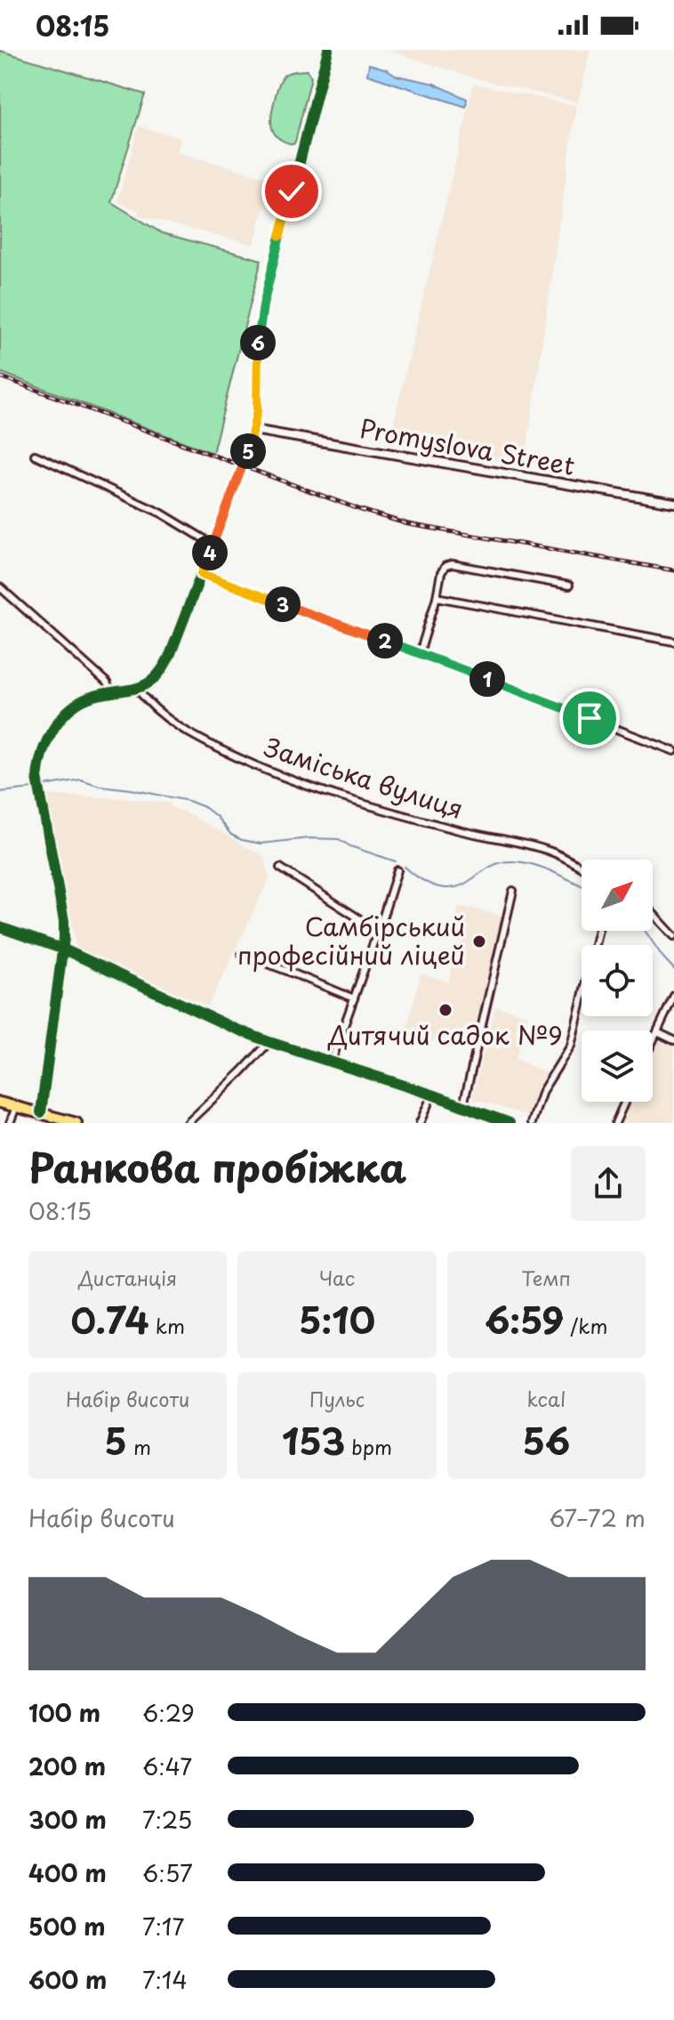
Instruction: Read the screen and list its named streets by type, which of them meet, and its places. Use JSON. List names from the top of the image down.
{
  "streets": {
    "street": ["Promyslova Street", "Заміська вулиця"]
  },
  "places": ["Самбірський професійний ліцей", "Дитячий садок №9"],
  "north": "top right",
  "page": {
    "status": "08:15",
    "pins": [
      "6",
      "5",
      "4",
      "3",
      "2",
      "1"
    ],
    "heading": ["Ранкова пробіжка", "08:15"],
    "stats": [
      ["Дистанція", "0.74 km"],
      ["Час", "5:10"],
      ["Темп", "6:59 /km"],
      ["Набір висоти", "5 m"],
      ["Пульс", "153 bpm"],
      ["kcal", "56"]
    ],
    "chart": ["Набір висоти", "67–72 m"],
    "list": [
      {
        "name": "100 m",
        "note": "6:29"
      },
      {
        "name": "200 m",
        "note": "6:47"
      },
      {
        "name": "300 m",
        "note": "7:25"
      },
      {
        "name": "400 m",
        "note": "6:57"
      },
      {
        "name": "500 m",
        "note": "7:17"
      },
      {
        "name": "600 m",
        "note": "7:14"
      }
    ]
  }
}
